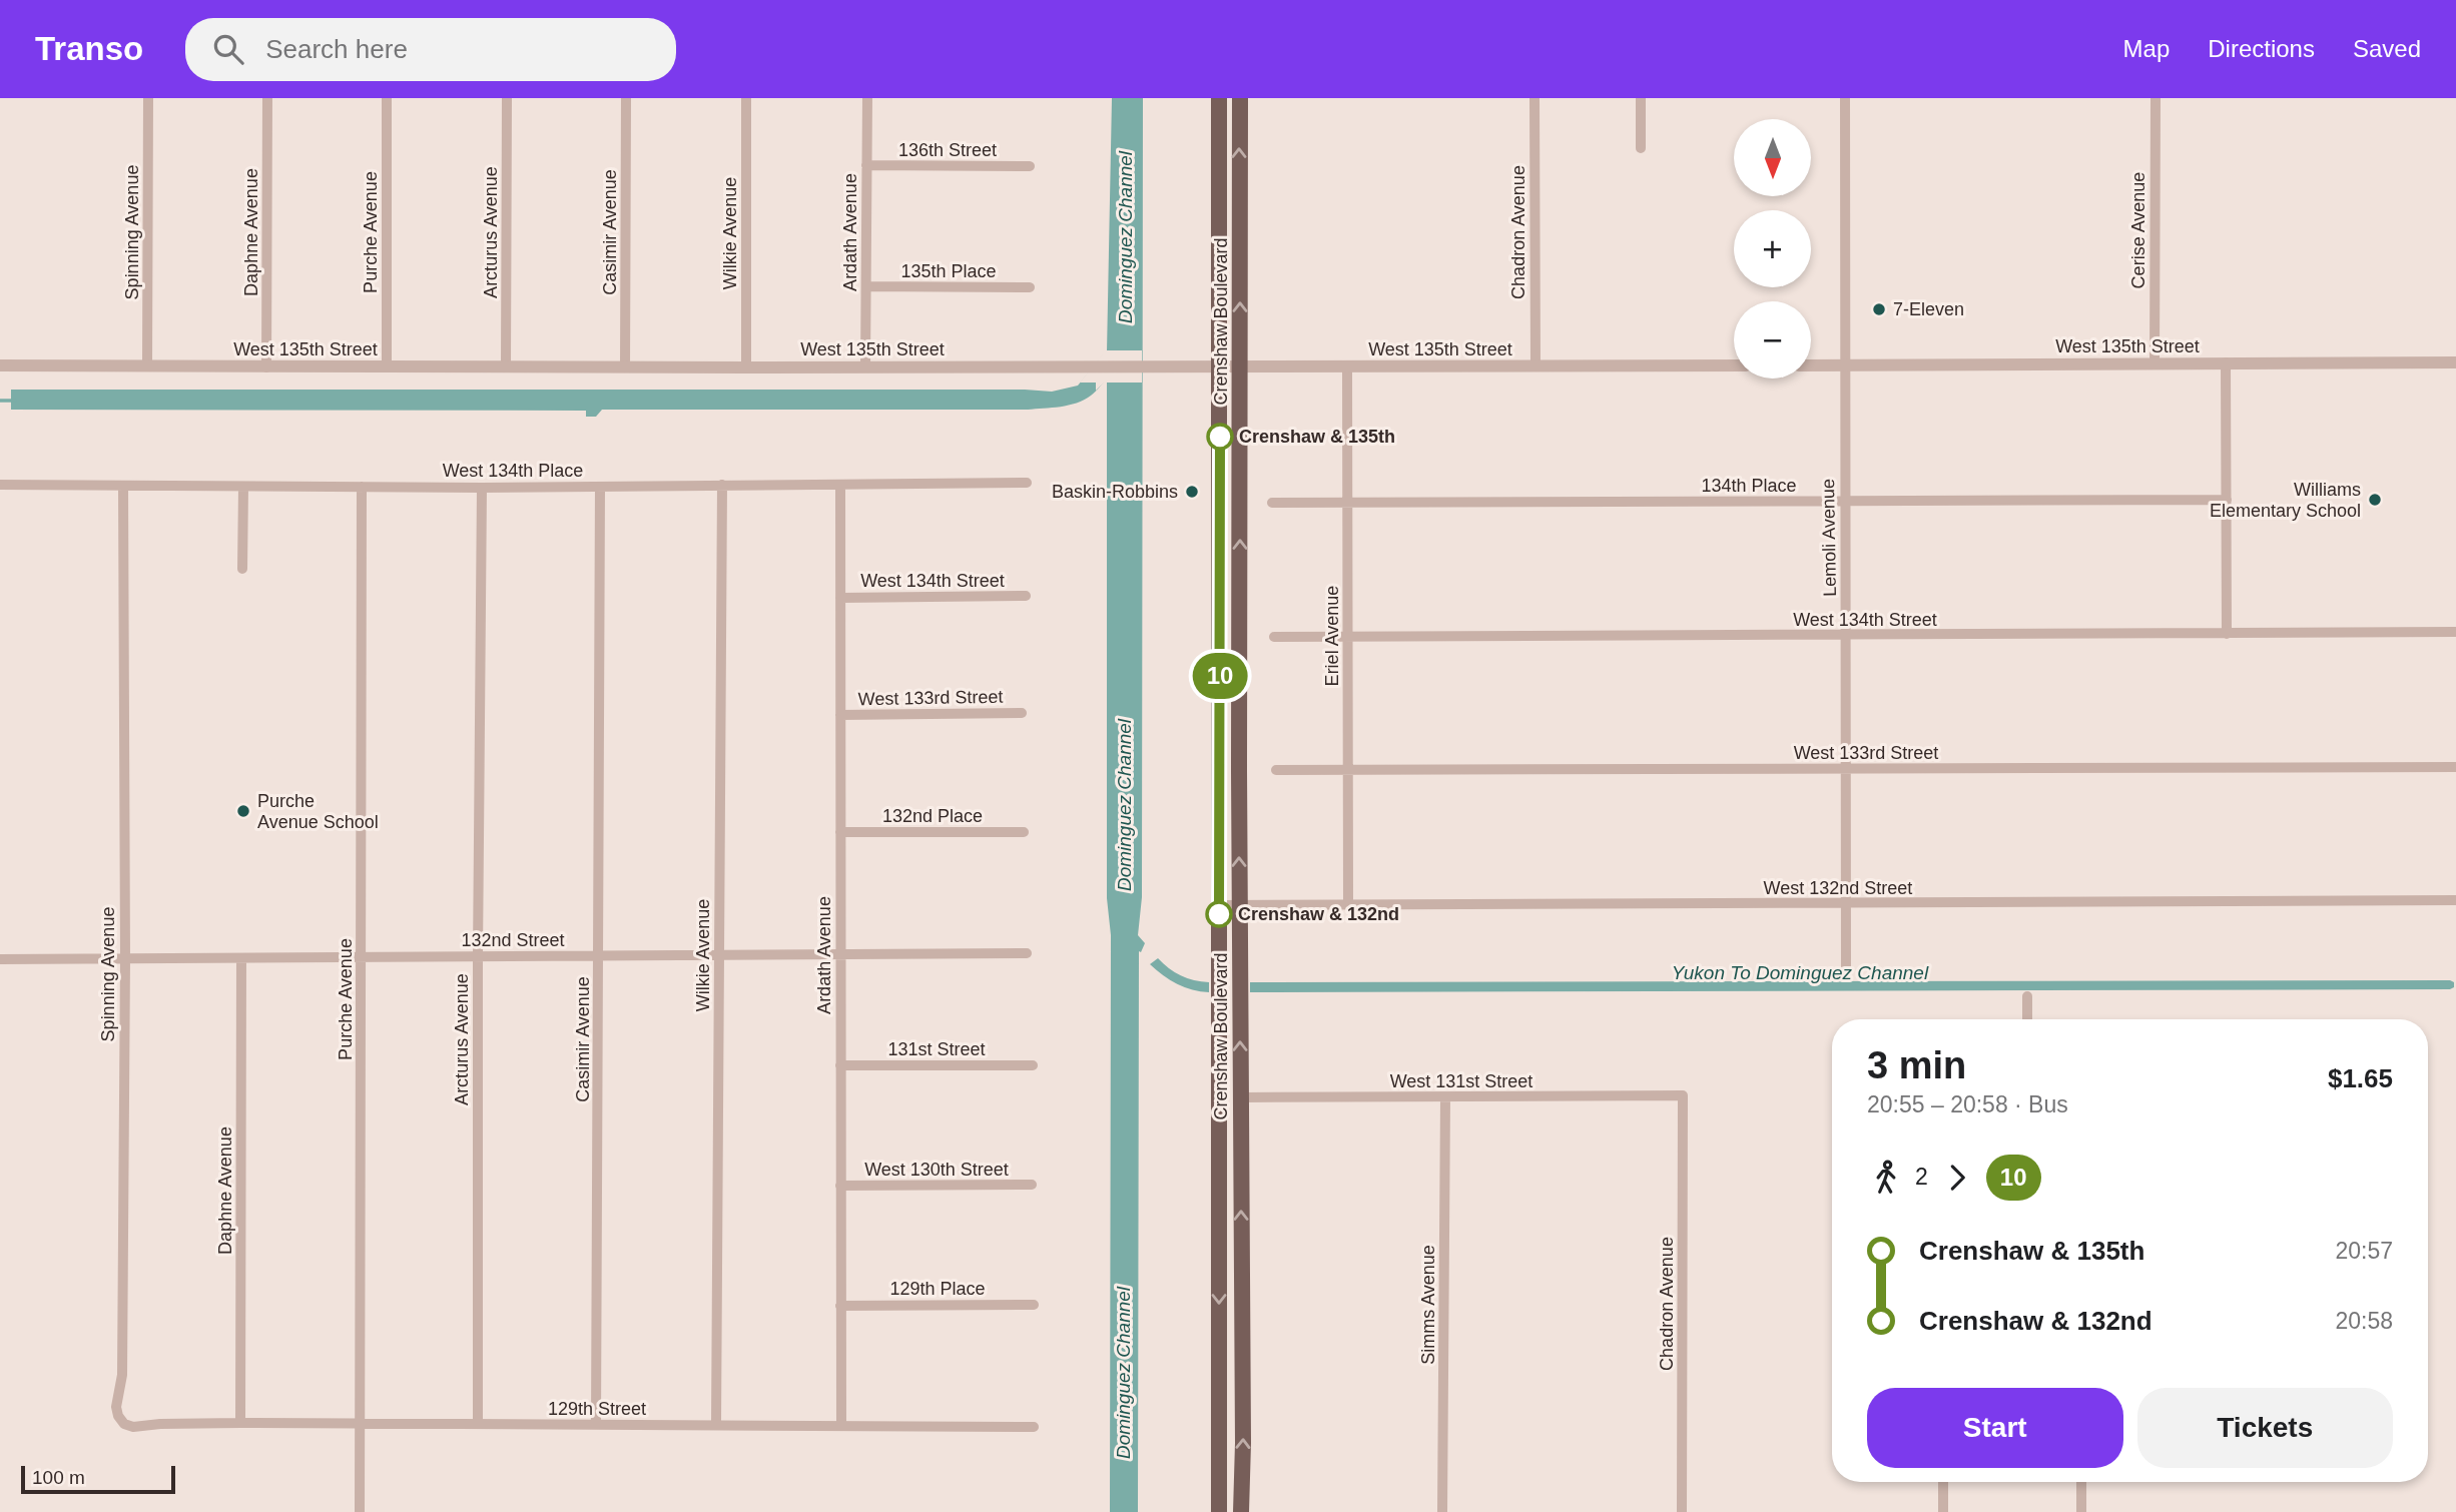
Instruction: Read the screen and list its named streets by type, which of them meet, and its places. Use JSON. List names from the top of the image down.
{
  "streets": {
    "main road": ["Crenshaw Boulevard"],
    "street": [
      "136th Street",
      "Cerise Avenue",
      "Spinning Avenue",
      "Daphne Avenue",
      "Purche Avenue",
      "Arcturus Avenue",
      "Casimir Avenue",
      "Ardath Avenue",
      "Chadron Avenue",
      "Wilkie Avenue",
      "135th Place",
      "West 135th Street",
      "West 134th Place",
      "134th Place",
      "Lemoli Avenue",
      "West 134th Street",
      "Eriel Avenue",
      "West 133rd Street",
      "132nd Place",
      "West 132nd Street",
      "132nd Street",
      "131st Street",
      "West 131st Street",
      "West 130th Street",
      "129th Place",
      "Simms Avenue",
      "129th Street"
    ]
  },
  "crossings": [
    ["136th Street", "Ardath Avenue"],
    ["Cerise Avenue", "West 135th Street"],
    ["Spinning Avenue", "West 135th Street"],
    ["Spinning Avenue", "West 134th Place"],
    ["Spinning Avenue", "132nd Street"],
    ["Spinning Avenue", "129th Street"],
    ["Daphne Avenue", "West 135th Street"],
    ["Daphne Avenue", "132nd Street"],
    ["Daphne Avenue", "129th Street"],
    ["Purche Avenue", "West 135th Street"],
    ["Purche Avenue", "West 134th Place"],
    ["Purche Avenue", "132nd Street"],
    ["Purche Avenue", "129th Street"],
    ["Arcturus Avenue", "West 135th Street"],
    ["Arcturus Avenue", "West 134th Place"],
    ["Arcturus Avenue", "132nd Street"],
    ["Arcturus Avenue", "129th Street"],
    ["Casimir Avenue", "West 135th Street"],
    ["Casimir Avenue", "West 134th Place"],
    ["Casimir Avenue", "132nd Street"],
    ["Casimir Avenue", "129th Street"],
    ["Ardath Avenue", "135th Place"],
    ["Ardath Avenue", "West 135th Street"],
    ["Ardath Avenue", "West 134th Place"],
    ["Ardath Avenue", "West 134th Street"],
    ["Ardath Avenue", "West 133rd Street"],
    ["Ardath Avenue", "132nd Place"],
    ["Ardath Avenue", "132nd Street"],
    ["Ardath Avenue", "131st Street"],
    ["Ardath Avenue", "West 130th Street"],
    ["Ardath Avenue", "129th Place"],
    ["Ardath Avenue", "129th Street"],
    ["Chadron Avenue", "West 135th Street"],
    ["Chadron Avenue", "West 131st Street"],
    ["Wilkie Avenue", "West 135th Street"],
    ["Wilkie Avenue", "West 134th Place"],
    ["Wilkie Avenue", "132nd Street"],
    ["Wilkie Avenue", "129th Street"],
    ["Crenshaw Boulevard", "West 135th Street"],
    ["Crenshaw Boulevard", "West 132nd Street"],
    ["Crenshaw Boulevard", "West 131st Street"],
    ["West 135th Street", "Lemoli Avenue"],
    ["West 135th Street", "Eriel Avenue"],
    ["134th Place", "Lemoli Avenue"],
    ["134th Place", "Eriel Avenue"],
    ["Lemoli Avenue", "West 134th Street"],
    ["Lemoli Avenue", "West 133rd Street"],
    ["Lemoli Avenue", "West 132nd Street"],
    ["West 134th Street", "Eriel Avenue"],
    ["Eriel Avenue", "West 133rd Street"],
    ["Eriel Avenue", "West 132nd Street"],
    ["West 131st Street", "Simms Avenue"]
  ],
  "water": ["Dominguez Channel", "Yukon To Dominguez Channel"],
  "places": [
    "7-Eleven",
    "Crenshaw & 135th",
    "Baskin-Robbins",
    "Williams Elementary School",
    "Purche Avenue School",
    "Crenshaw & 132nd"
  ],
  "lines": ["bus line 10"],
  "scale_bar": "100 m",
  "north": "bottom",
  "page": {
    "header": "Transo",
    "search": "Search here",
    "nav": ["Map", "Directions", "Saved"],
    "on_map": "10",
    "map_buttons": ["+", "−"],
    "heading": ["3 min", "20:55 – 20:58 · Bus", "$1.65"],
    "legs": ["2", "10"],
    "list": [
      {
        "name": "Crenshaw & 135th",
        "value": "20:57"
      },
      {
        "name": "Crenshaw & 132nd",
        "value": "20:58"
      }
    ],
    "buttons": ["Start", "Tickets"],
    "scale": "100 m"
  }
}
